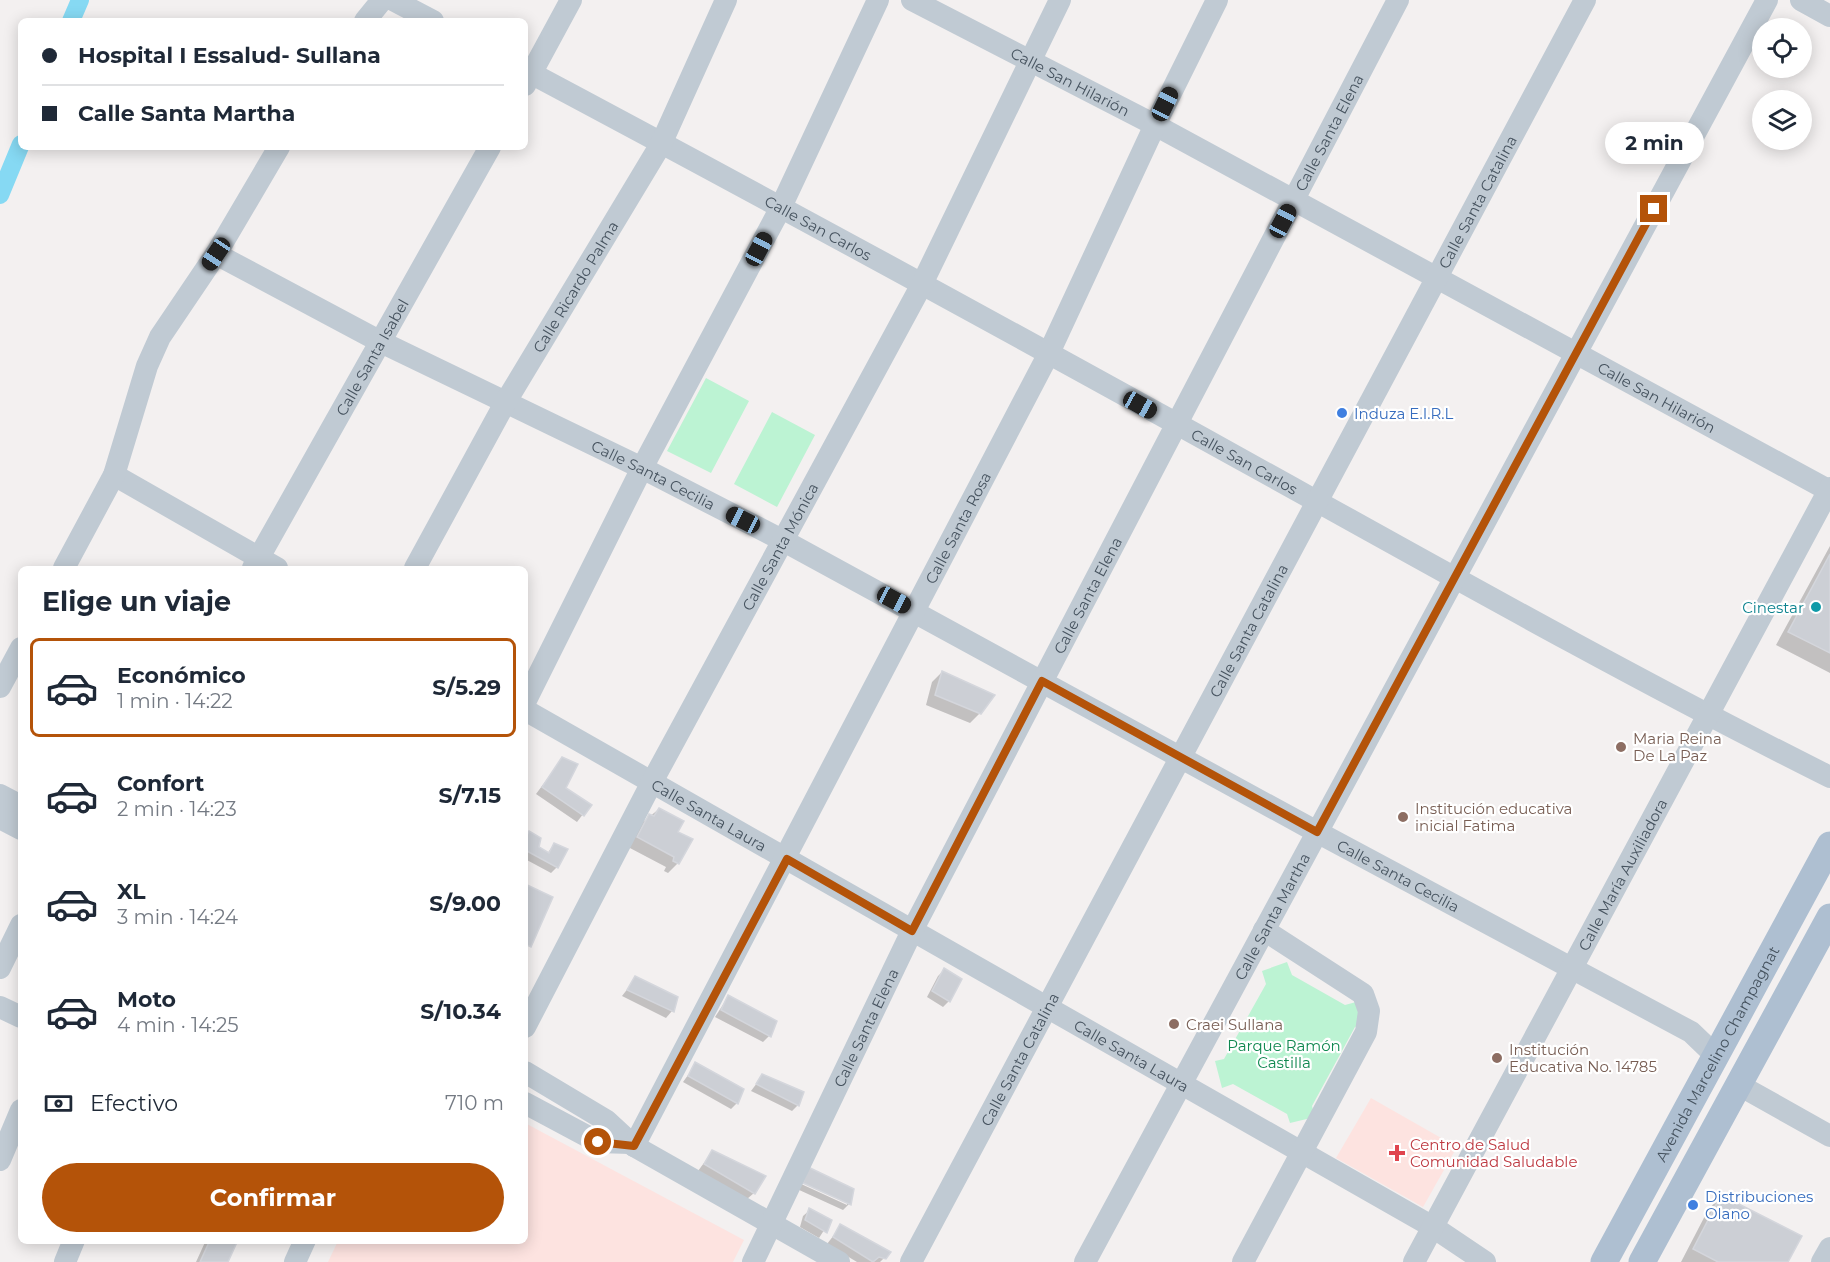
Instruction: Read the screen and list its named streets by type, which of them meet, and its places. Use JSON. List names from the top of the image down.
{
  "streets": {
    "main road": ["Avenida Marcelino Champagnat"],
    "street": [
      "Calle San Hilarión",
      "Calle Santa Elena",
      "Calle Santa Catalina",
      "Calle San Carlos",
      "Calle Ricardo Palma",
      "Calle Santa Isabel",
      "Calle Santa Cecilia",
      "Calle Santa Rosa",
      "Calle Santa Mónica",
      "Calle Santa Laura",
      "Calle María Auxiliadora",
      "Calle Santa Martha"
    ]
  },
  "crossings": [
    ["Calle San Hilarión", "Calle Santa Elena"],
    ["Calle San Hilarión", "Calle Santa Catalina"],
    ["Calle San Hilarión", "Calle Santa Rosa"],
    ["Calle San Hilarión", "Calle Santa Mónica"],
    ["Calle San Hilarión", "Calle María Auxiliadora"],
    ["Calle San Hilarión", "Calle Santa Martha"],
    ["Calle Santa Elena", "Calle San Carlos"],
    ["Calle Santa Elena", "Calle Santa Cecilia"],
    ["Calle Santa Elena", "Calle Santa Laura"],
    ["Calle Santa Catalina", "Calle San Carlos"],
    ["Calle Santa Catalina", "Calle Santa Cecilia"],
    ["Calle Santa Catalina", "Calle Santa Laura"],
    ["Calle San Carlos", "Calle Ricardo Palma"],
    ["Calle San Carlos", "Calle Santa Rosa"],
    ["Calle San Carlos", "Calle Santa Mónica"],
    ["Calle San Carlos", "Calle María Auxiliadora"],
    ["Calle San Carlos", "Calle Santa Martha"],
    ["Calle Ricardo Palma", "Calle Santa Cecilia"],
    ["Calle Santa Isabel", "Calle Santa Cecilia"],
    ["Calle Santa Cecilia", "Calle Santa Rosa"],
    ["Calle Santa Cecilia", "Calle Santa Mónica"],
    ["Calle Santa Cecilia", "Calle María Auxiliadora"],
    ["Calle Santa Cecilia", "Calle Santa Martha"],
    ["Calle Santa Cecilia", "Avenida Marcelino Champagnat"],
    ["Calle Santa Rosa", "Calle Santa Laura"],
    ["Calle Santa Mónica", "Calle Santa Laura"],
    ["Calle Santa Laura", "Calle María Auxiliadora"],
    ["Calle Santa Laura", "Calle Santa Martha"]
  ],
  "parks": ["Parque Ramón Castilla"],
  "places": {
    "other": [
      "Induza E.I.R.L",
      "Cinestar",
      "Maria Reina De La Paz",
      "Institución educativa inicial Fatima",
      "Craei Sullana",
      "Institución Educativa No. 14785",
      "Distribuciones Olano"
    ],
    "health": ["Centro de Salud Comunidad Saludable"]
  },
  "page": {
    "banner": ["Hospital I Essalud- Sullana", "Calle Santa Martha"],
    "bubble": "2 min",
    "heading": "Elige un viaje",
    "list": [
      {
        "name": "Económico",
        "note": "1 min · 14:22",
        "value": "S/5.29"
      },
      {
        "name": "Confort",
        "note": "2 min · 14:23",
        "value": "S/7.15"
      },
      {
        "name": "XL",
        "note": "3 min · 14:24",
        "value": "S/9.00"
      },
      {
        "name": "Moto",
        "note": "4 min · 14:25",
        "value": "S/10.34"
      }
    ],
    "pay": ["Efectivo", "710 m"],
    "buttons": "Confirmar"
  }
}
